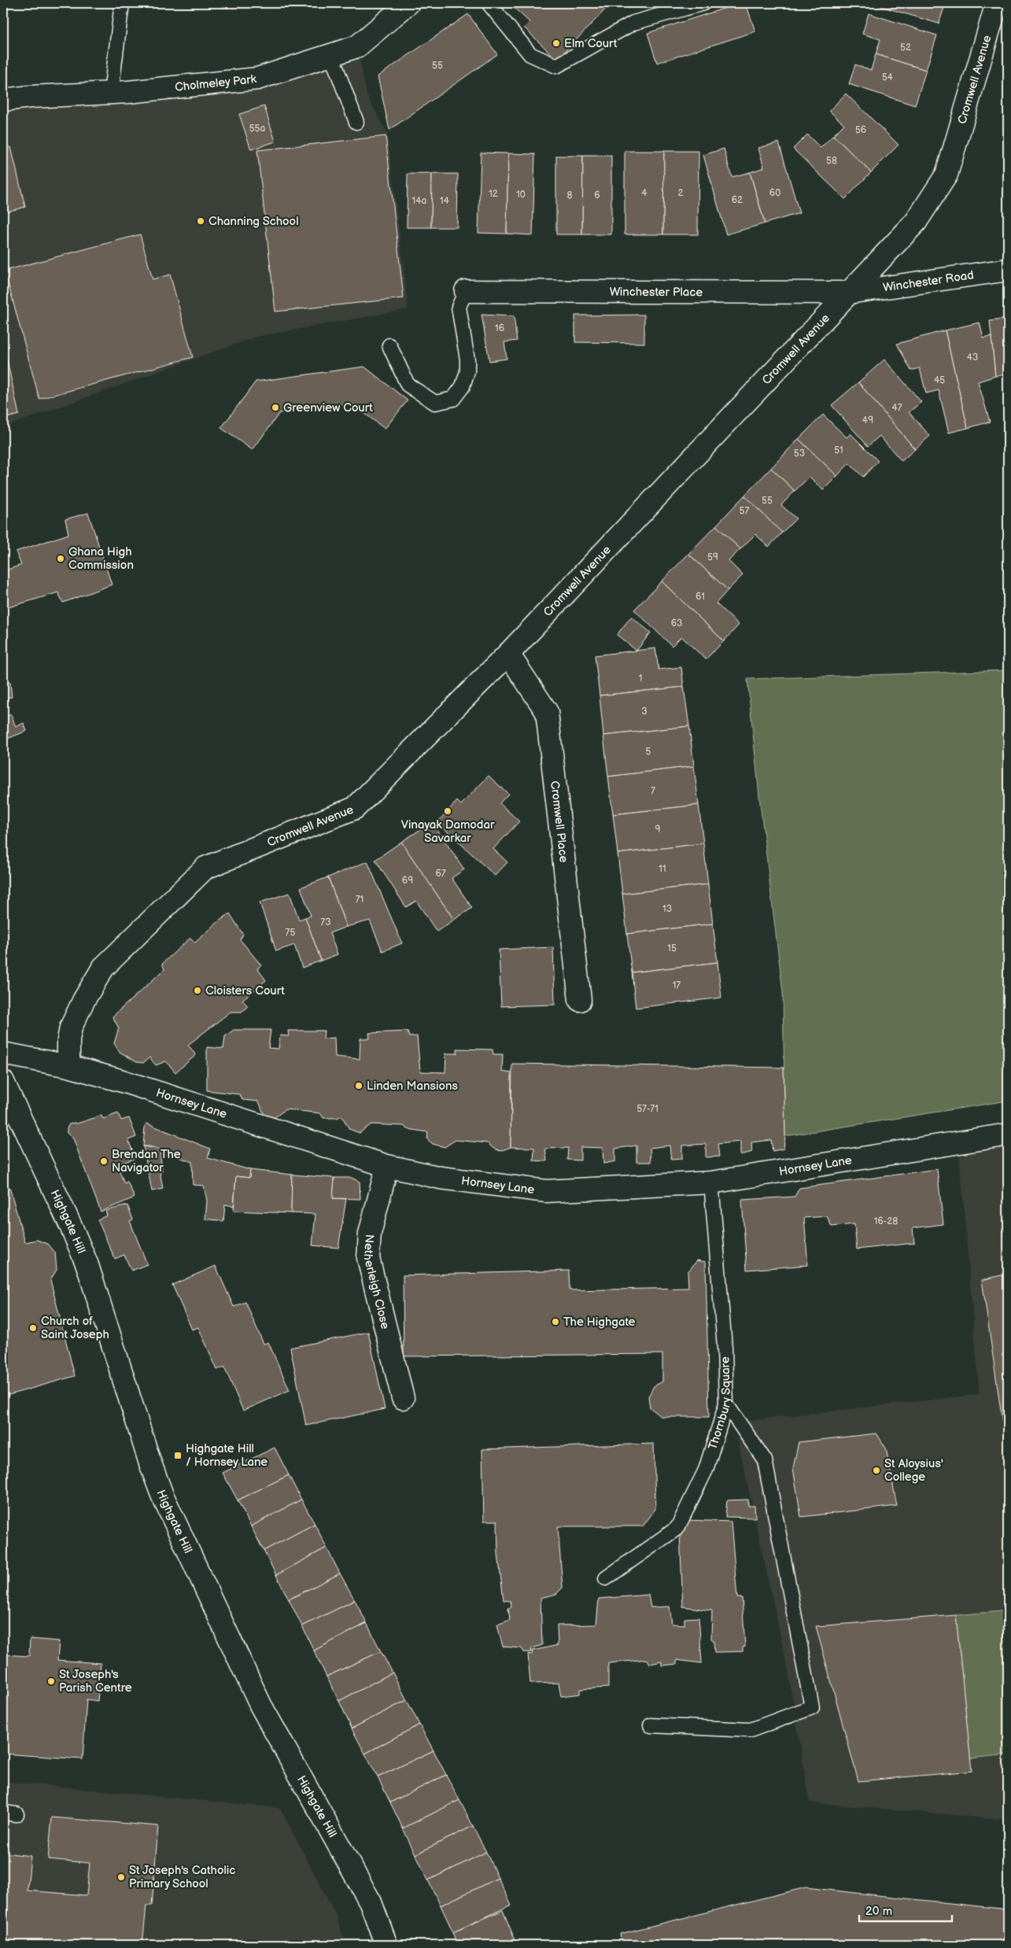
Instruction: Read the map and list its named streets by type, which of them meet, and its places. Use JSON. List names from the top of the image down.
{
  "streets": {
    "street": [
      "Cromwell Avenue",
      "Cholmeley Park",
      "Winchester Road",
      "Winchester Place",
      "Cromwell Place",
      "Hornsey Lane",
      "Highgate Hill",
      "Netherleigh Close"
    ],
    "lane": ["Thornbury Square"]
  },
  "crossings": [
    ["Cromwell Avenue", "Winchester Road"],
    ["Cromwell Avenue", "Winchester Place"],
    ["Cromwell Avenue", "Cromwell Place"],
    ["Cromwell Avenue", "Hornsey Lane"],
    ["Winchester Road", "Winchester Place"],
    ["Hornsey Lane", "Netherleigh Close"],
    ["Hornsey Lane", "Thornbury Square"]
  ],
  "places": {
    "other": [
      "Elm Court",
      "Channing School",
      "Greenview Court",
      "Ghana High Commission",
      "Vinayak Damodar Savarkar",
      "Cloisters Court",
      "Linden Mansions",
      "Brendan The Navigator",
      "The Highgate",
      "Church of Saint Joseph",
      "St Aloysius' College",
      "St Joseph's Parish Centre",
      "St Joseph's Catholic Primary School"
    ],
    "transit": ["Highgate Hill / Hornsey Lane"]
  },
  "house_numbers": [
    "52",
    "55",
    "54",
    "55a",
    "56",
    "58",
    "4",
    "2",
    "60",
    "12",
    "10",
    "8",
    "6",
    "62",
    "14a",
    "14",
    "16",
    "43",
    "45",
    "47",
    "49",
    "51",
    "53",
    "55",
    "57",
    "59",
    "61",
    "63",
    "1",
    "3",
    "5",
    "7",
    "9",
    "11",
    "67",
    "69",
    "71",
    "13",
    "73",
    "75",
    "15",
    "17",
    "57-71",
    "16-28"
  ],
  "scale_bar": "20 m"
}
